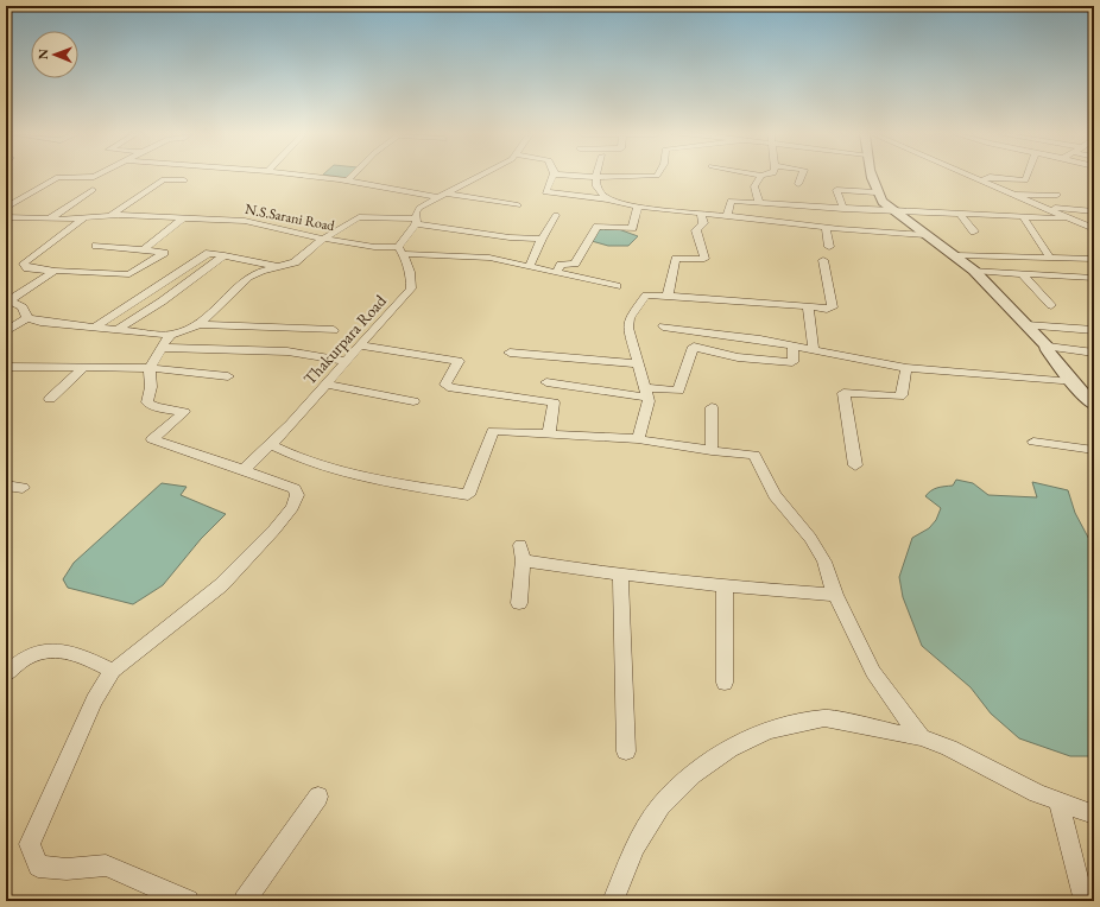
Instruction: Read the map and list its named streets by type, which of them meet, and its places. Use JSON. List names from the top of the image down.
{
  "streets": {
    "street": ["N.S.Sarani Road", "Thakurpara Road"]
  },
  "crossings": [
    ["N.S.Sarani Road", "Thakurpara Road"]
  ],
  "north": "left"
}
